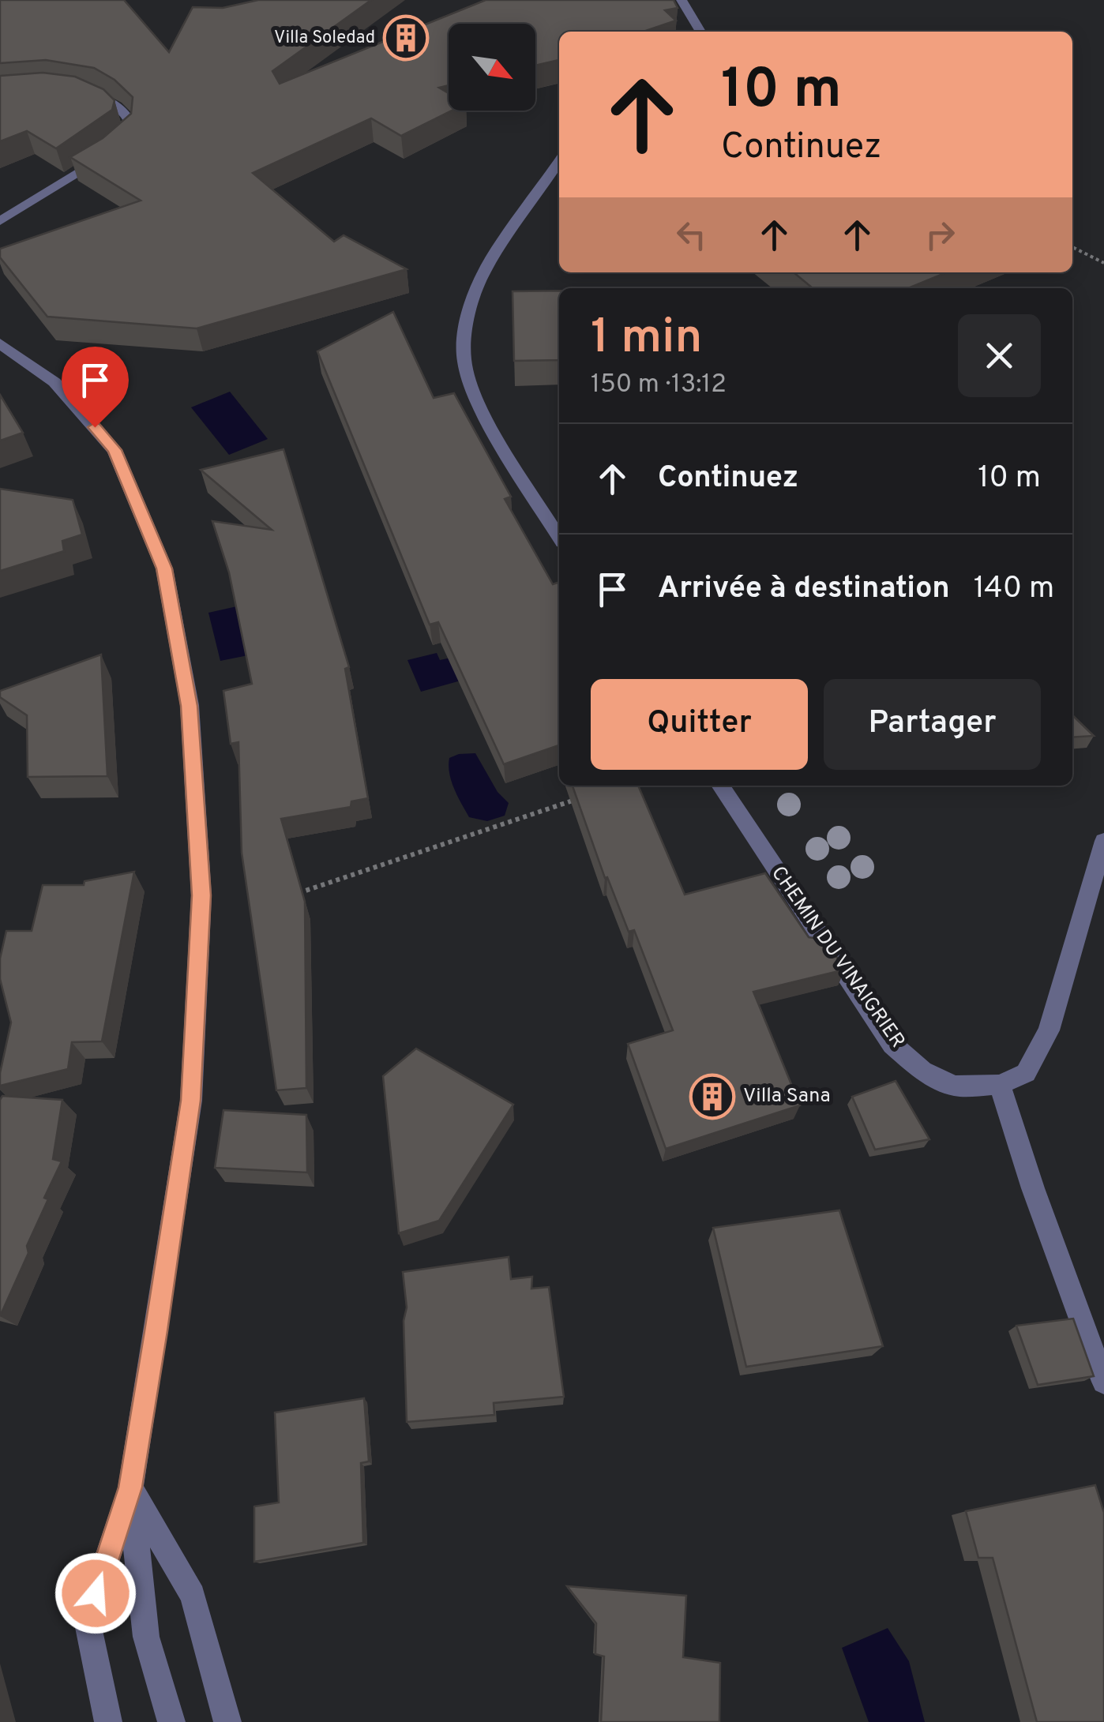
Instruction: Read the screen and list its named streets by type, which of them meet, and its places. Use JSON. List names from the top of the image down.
{
  "streets": {
    "street": ["CHEMIN DU VINAIGRIER"]
  },
  "places": {
    "building": ["Villa Soledad", "Villa Sana"]
  },
  "north": "bottom right",
  "page": {
    "turn": ["10 m", "Continuez"],
    "heading": ["1 min", "150 m · 13:12"],
    "list": [
      {
        "name": "Continuez",
        "value": "10 m"
      },
      {
        "name": "Arrivée à destination",
        "value": "140 m"
      }
    ],
    "buttons": ["Quitter", "Partager"]
  }
}
